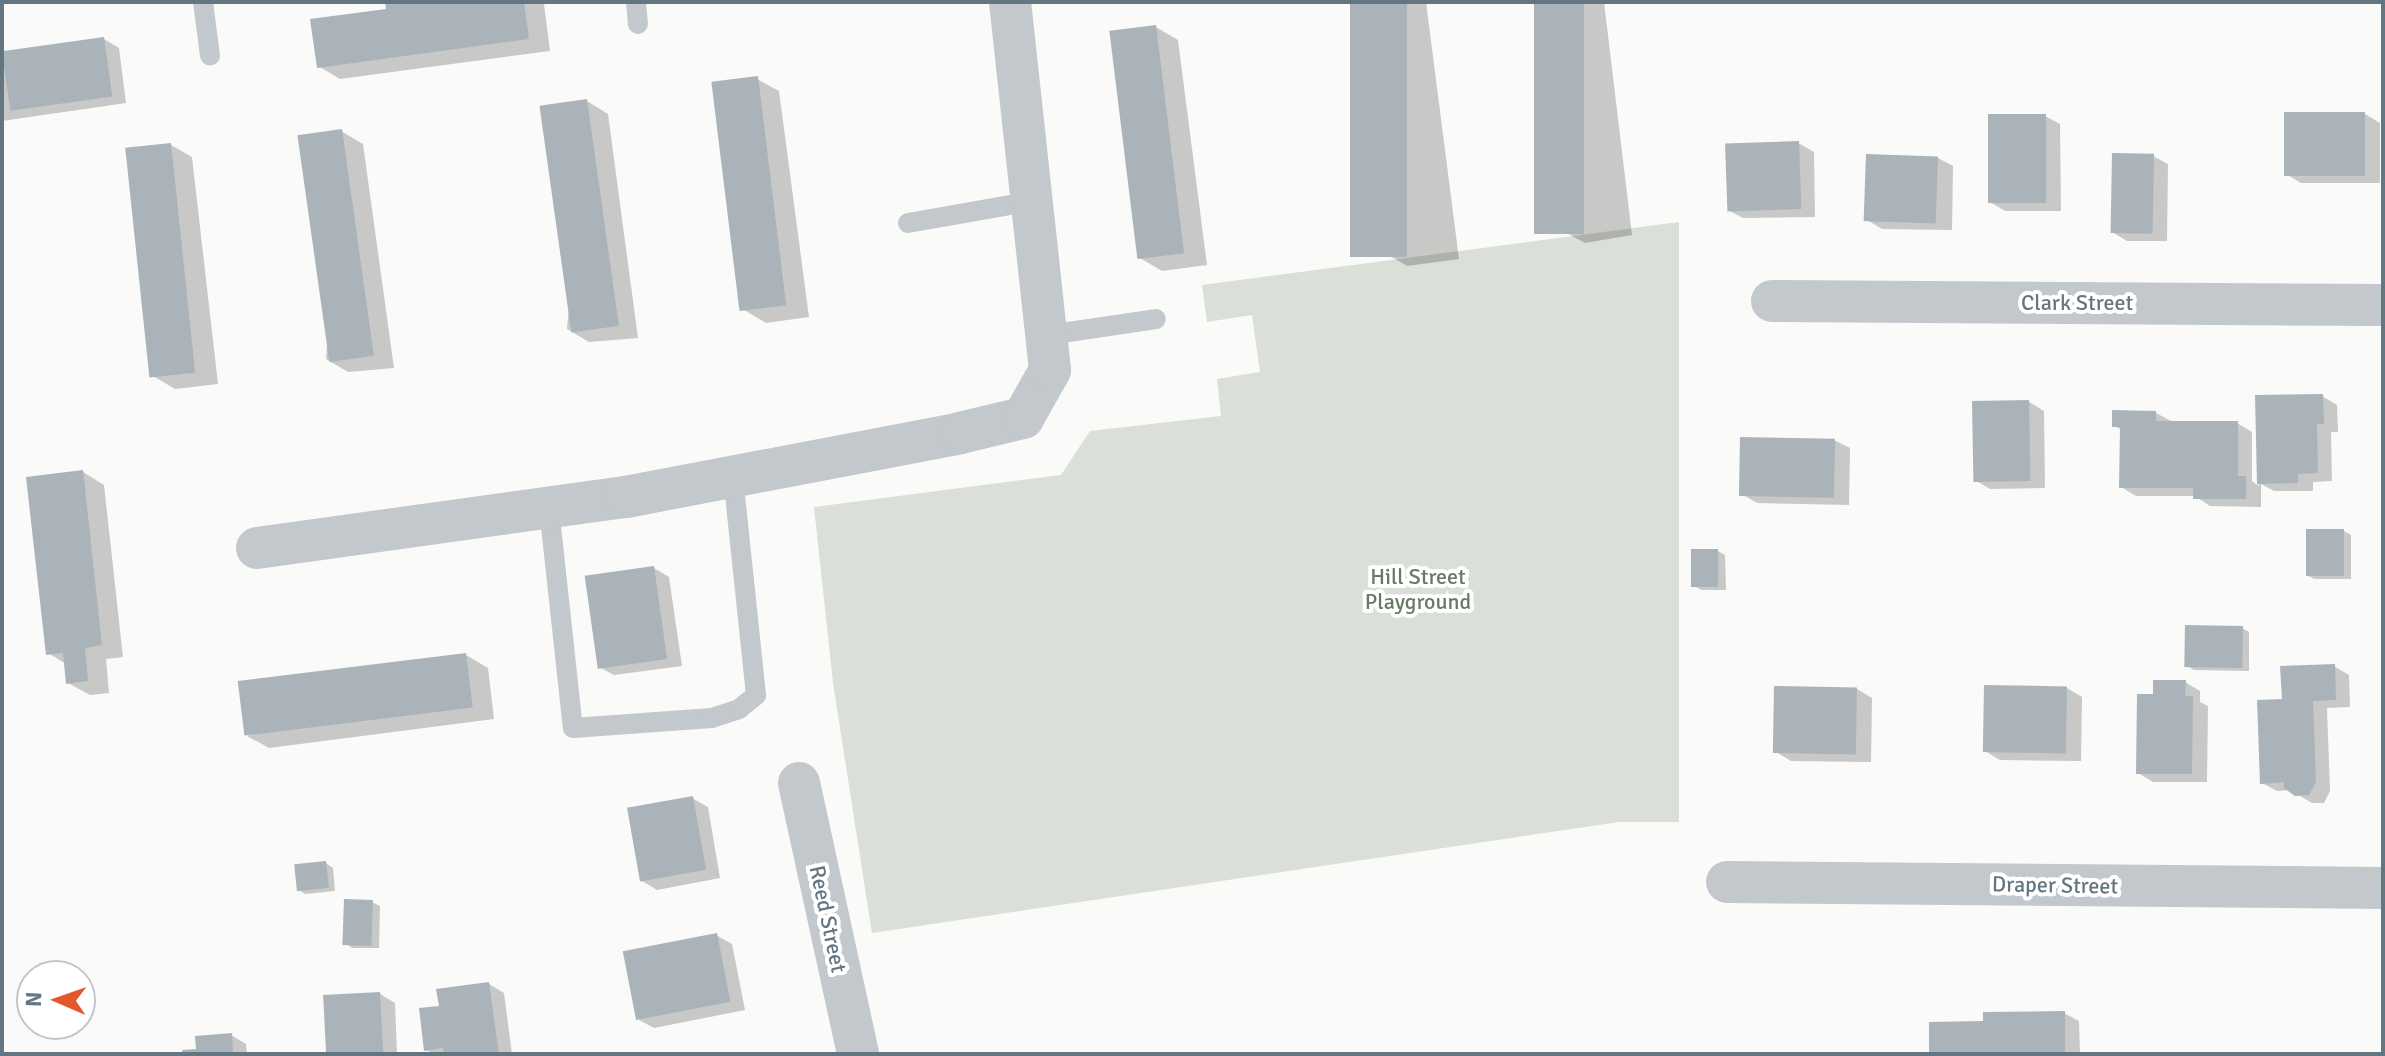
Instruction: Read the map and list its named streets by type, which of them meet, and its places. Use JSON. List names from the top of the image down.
{
  "streets": {
    "street": ["Clark Street", "Draper Street", "Reed Street"]
  },
  "parks": ["Hill Street Playground"],
  "north": "left"
}
